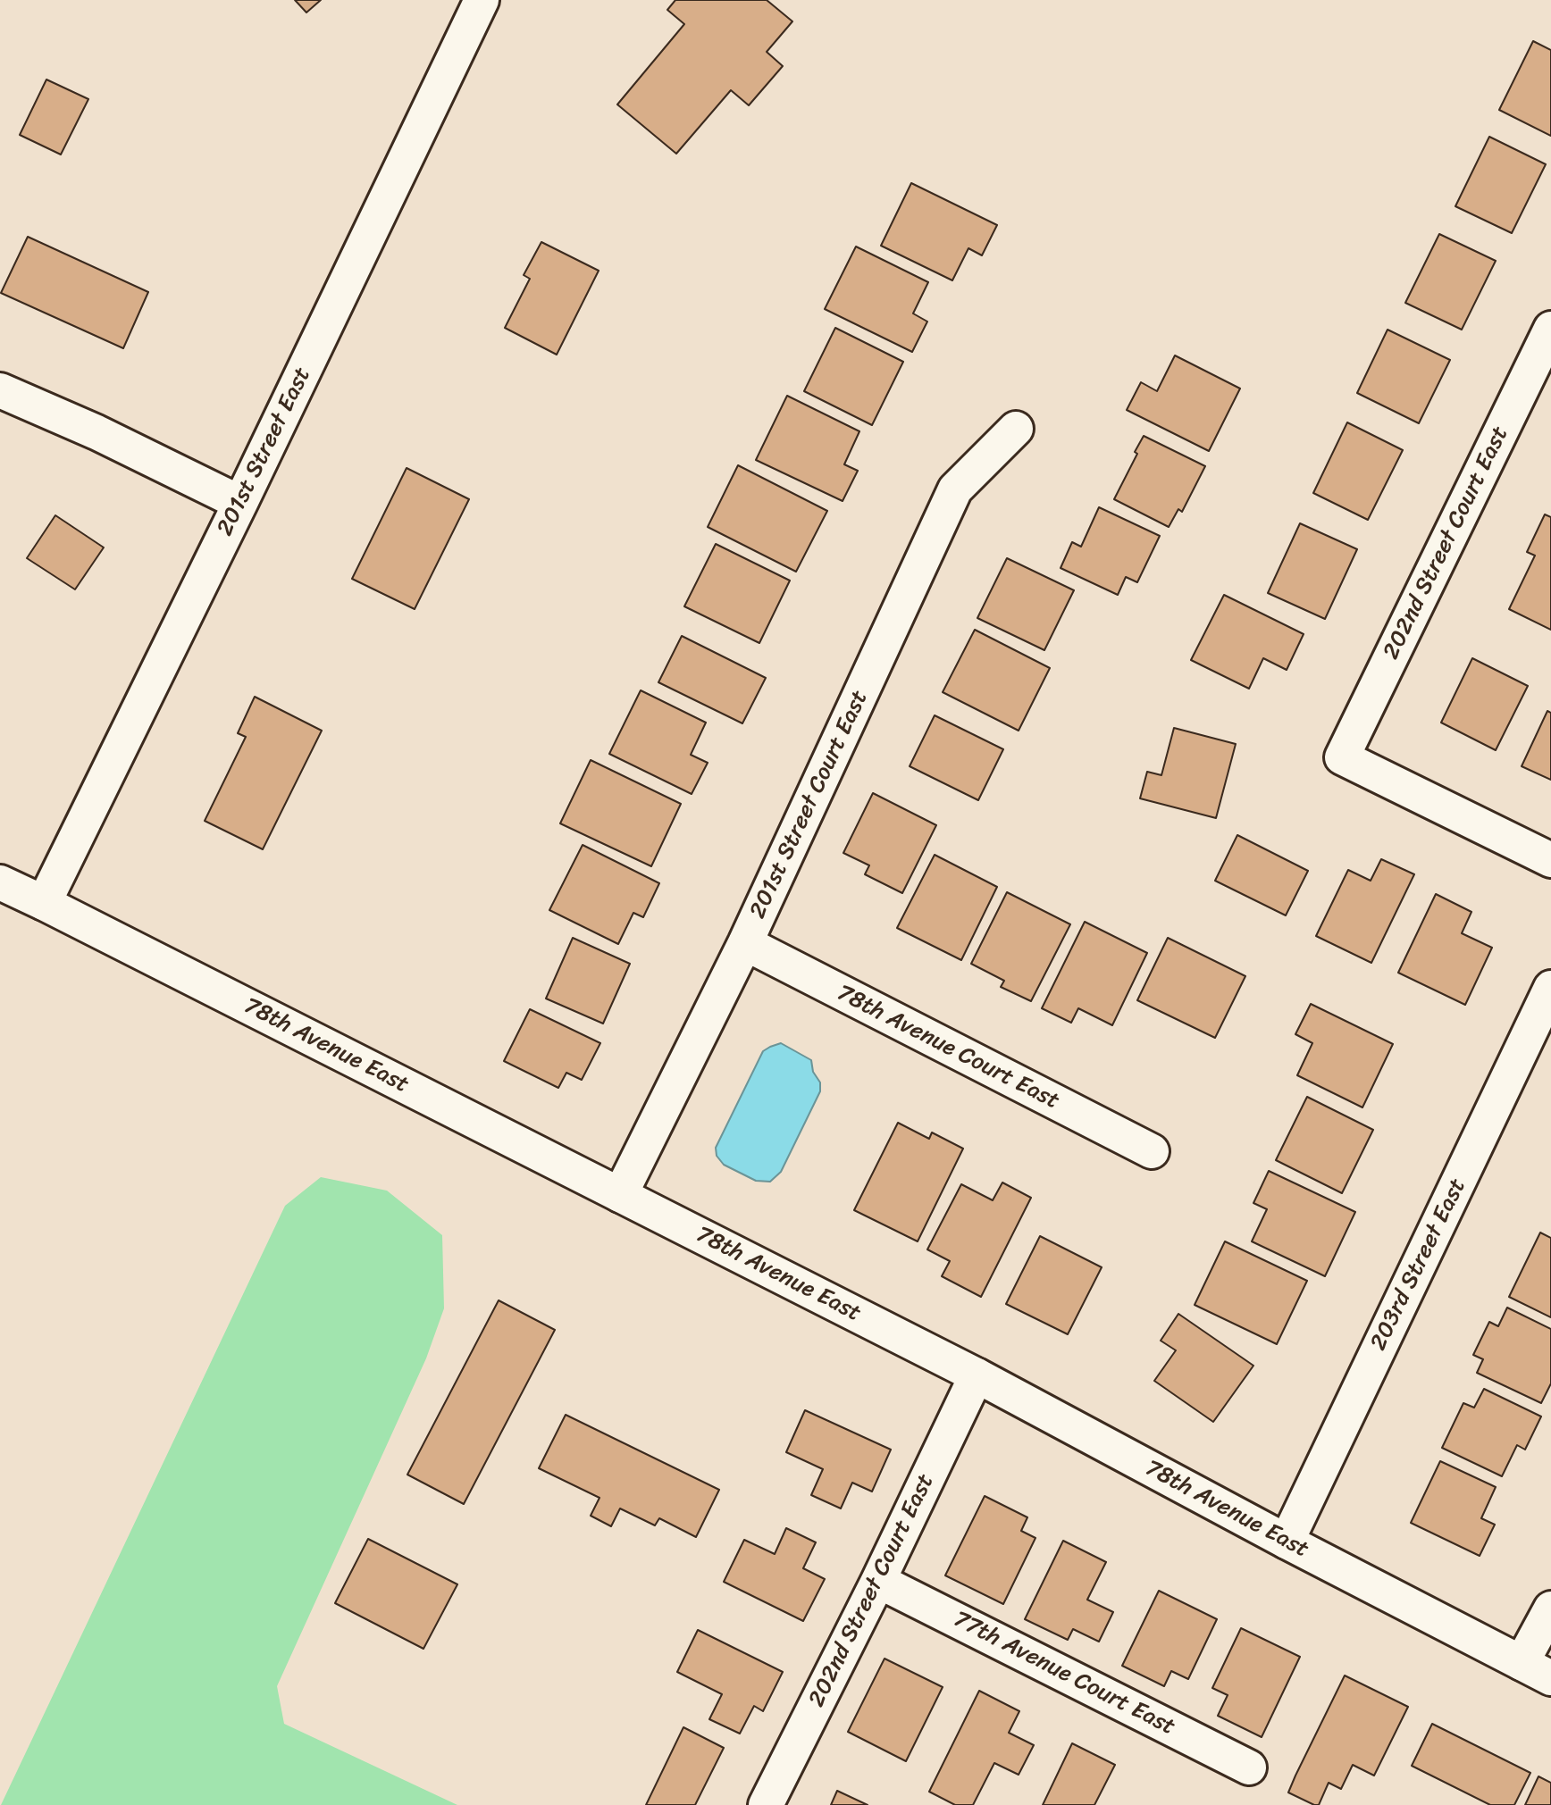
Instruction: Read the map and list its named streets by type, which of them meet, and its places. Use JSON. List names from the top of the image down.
{
  "streets": {
    "street": [
      "201st Street East",
      "202nd Street Court East",
      "201st Street Court East",
      "78th Avenue East",
      "78th Avenue Court East",
      "203rd Street East",
      "77th Avenue Court East"
    ]
  },
  "crossings": [
    ["201st Street East", "78th Avenue East"],
    ["202nd Street Court East", "78th Avenue East"],
    ["202nd Street Court East", "77th Avenue Court East"],
    ["201st Street Court East", "78th Avenue East"],
    ["201st Street Court East", "78th Avenue Court East"],
    ["78th Avenue East", "203rd Street East"]
  ]
}
